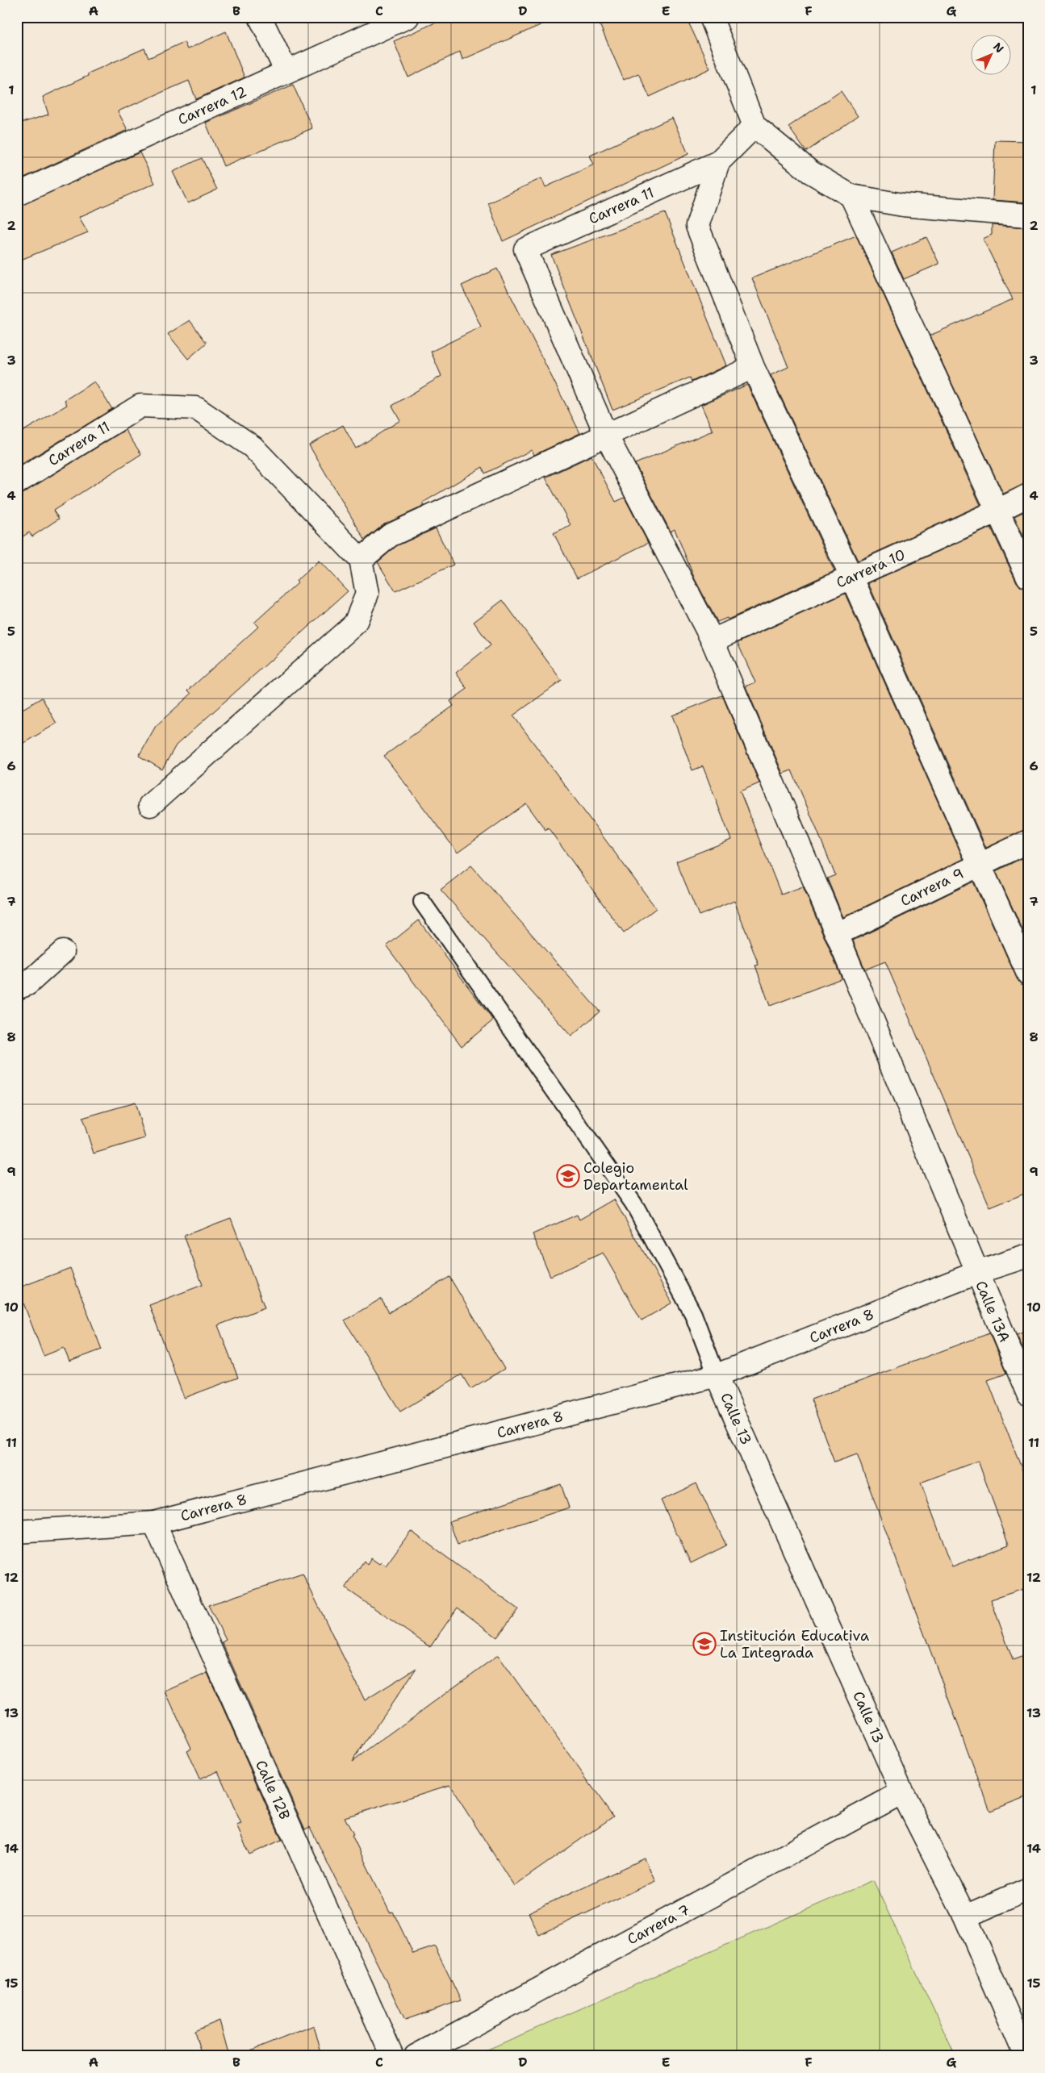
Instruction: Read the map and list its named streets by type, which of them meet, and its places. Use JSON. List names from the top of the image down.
{
  "streets": {
    "street": [
      "Carrera 12",
      "Carrera 11",
      "Carrera 10",
      "Carrera 9",
      "Calle 13A",
      "Carrera 8",
      "Calle 13",
      "Calle 12B",
      "Carrera 7"
    ]
  },
  "crossings": [
    ["Carrera 11", "Calle 13A"],
    ["Carrera 10", "Calle 13A"],
    ["Carrera 9", "Calle 13A"],
    ["Calle 13A", "Carrera 8"],
    ["Carrera 8", "Calle 13"],
    ["Carrera 8", "Calle 12B"],
    ["Calle 13", "Carrera 7"]
  ],
  "places": {
    "school or university": ["Colegio Departamental", "Institución Educativa La Integrada"]
  },
  "north": "top right",
  "grid": {
    "columns": [
      "A",
      "B",
      "C",
      "D",
      "E",
      "F",
      "G"
    ],
    "rows": [
      "1",
      "2",
      "3",
      "4",
      "5",
      "6",
      "7",
      "8",
      "9",
      "10",
      "11",
      "12",
      "13",
      "14",
      "15"
    ]
  }
}
